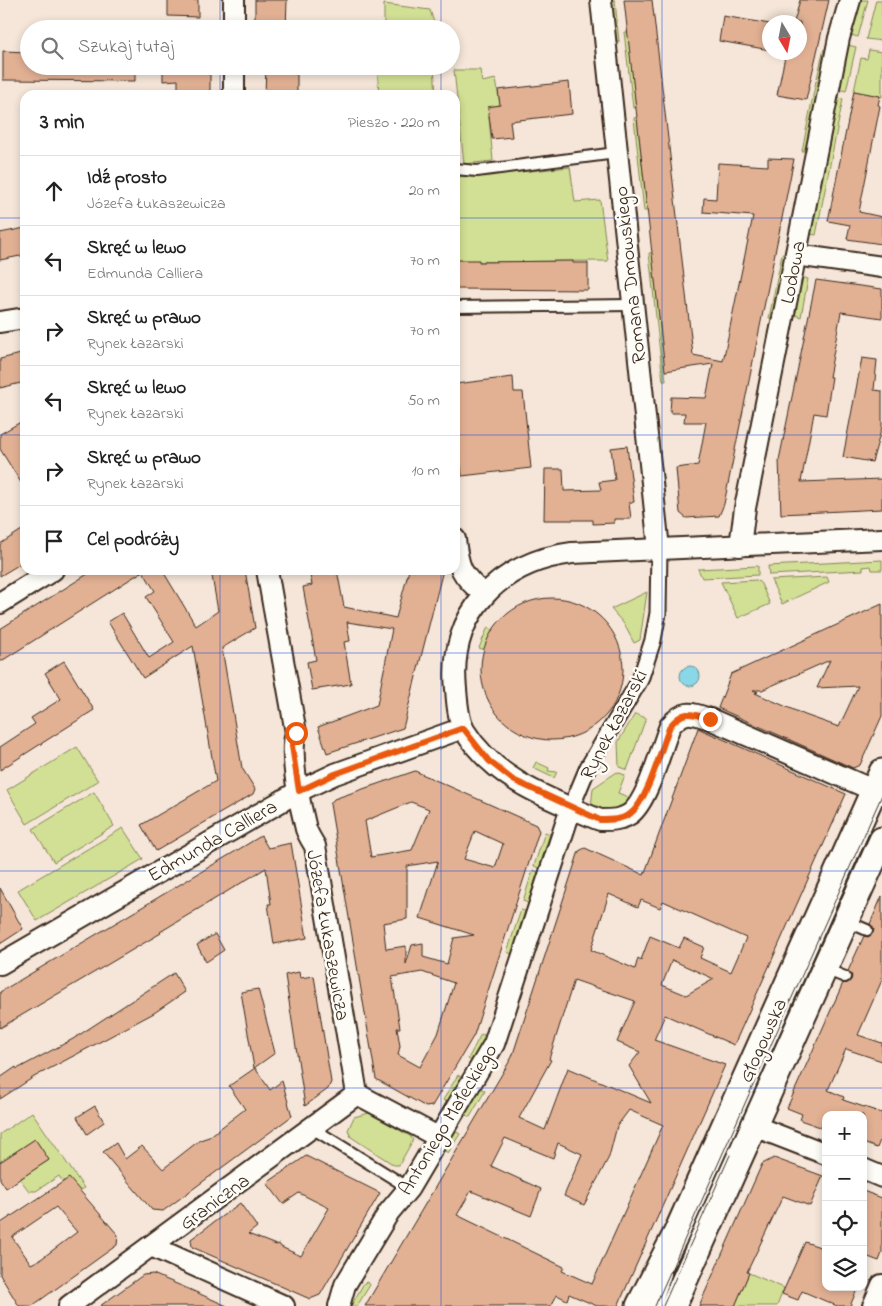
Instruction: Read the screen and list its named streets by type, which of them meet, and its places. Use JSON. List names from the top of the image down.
{
  "streets": {
    "street": [
      "Lodowa",
      "Romana Dmowskiego",
      "Rynek Łazarski",
      "Edmunda Calliera",
      "Józefa Łukaszewicza",
      "Głogowska",
      "Antoniego Małeckiego",
      "Graniczna"
    ]
  },
  "crossings": [
    ["Romana Dmowskiego", "Rynek Łazarski"],
    ["Rynek Łazarski", "Antoniego Małeckiego"],
    ["Edmunda Calliera", "Józefa Łukaszewicza"],
    ["Józefa Łukaszewicza", "Graniczna"]
  ],
  "north": "bottom",
  "page": {
    "search": "Szukaj tutaj",
    "heading": ["3 min", "Pieszo · 220 m"],
    "list": [
      ["Idź prosto", "Józefa Łukaszewicza", "20 m"],
      ["Skręć w lewo", "Edmunda Calliera", "70 m"],
      ["Skręć w prawo", "Rynek Łazarski", "70 m"],
      ["Skręć w lewo", "Rynek Łazarski", "50 m"],
      ["Skręć w prawo", "Rynek Łazarski", "10 m"],
      "Cel podróży"
    ],
    "map_buttons": ["+", "−"]
  }
}
